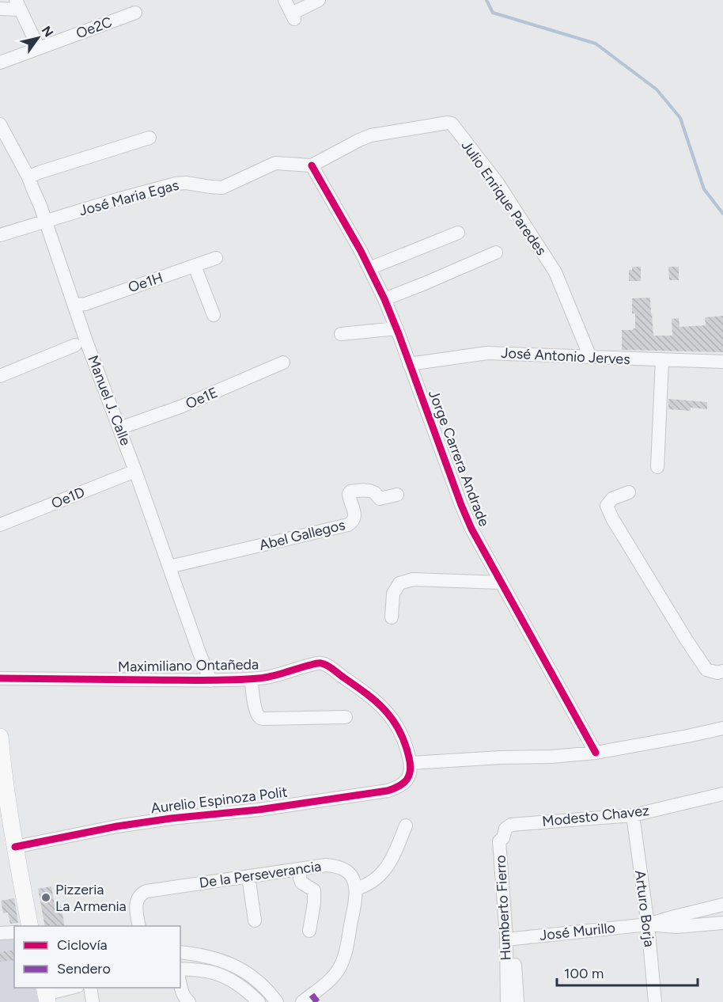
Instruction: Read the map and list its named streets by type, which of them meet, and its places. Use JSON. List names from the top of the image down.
{
  "streets": {
    "street": [
      "Oe2C",
      "José Maria Egas",
      "Julio Enrique Paredes",
      "Oe1H",
      "José Antonio Jerves",
      "Oe1E",
      "Manuel J. Calle",
      "Jorge Carrera Andrade",
      "Oe1D",
      "Abel Gallegos",
      "Maximiliano Ontañeda",
      "Aurelio Espinoza Polit",
      "Modesto Chavez",
      "De la Perseverancia",
      "Humberto Fierro",
      "Arturo Borja",
      "José Murillo"
    ]
  },
  "crossings": [
    ["José Maria Egas", "Julio Enrique Paredes"],
    ["José Maria Egas", "Manuel J. Calle"],
    ["José Maria Egas", "Jorge Carrera Andrade"],
    ["Julio Enrique Paredes", "José Antonio Jerves"],
    ["Julio Enrique Paredes", "Jorge Carrera Andrade"],
    ["Oe1H", "Manuel J. Calle"],
    ["José Antonio Jerves", "Jorge Carrera Andrade"],
    ["Oe1E", "Manuel J. Calle"],
    ["Manuel J. Calle", "Oe1D"],
    ["Manuel J. Calle", "Abel Gallegos"],
    ["Manuel J. Calle", "Maximiliano Ontañeda"],
    ["Maximiliano Ontañeda", "Aurelio Espinoza Polit"],
    ["Modesto Chavez", "Humberto Fierro"],
    ["Modesto Chavez", "Arturo Borja"],
    ["Humberto Fierro", "José Murillo"],
    ["Arturo Borja", "José Murillo"]
  ],
  "places": ["Pizzeria La Armenia"],
  "legend": ["Ciclovía", "Sendero"],
  "scale_bar": "100 m",
  "north": "top right"
}
